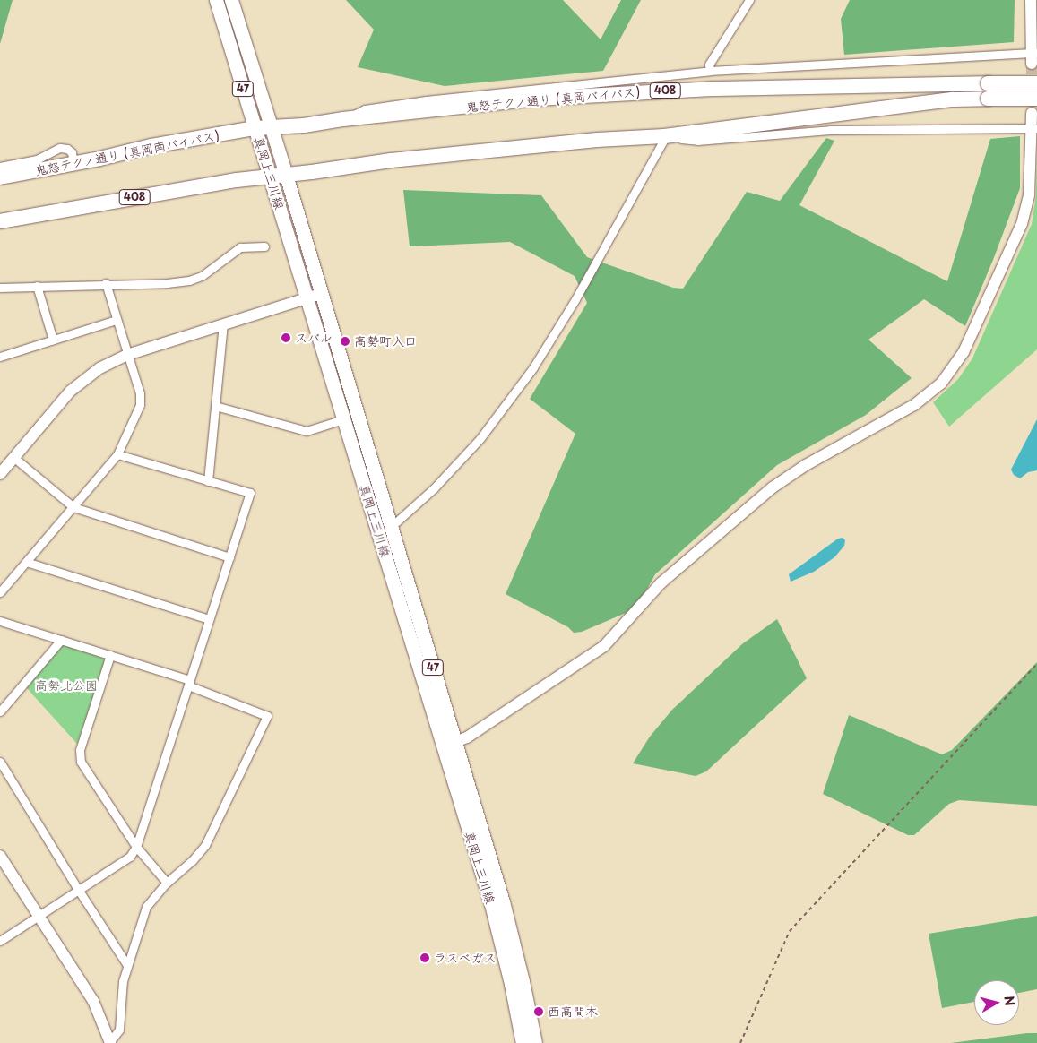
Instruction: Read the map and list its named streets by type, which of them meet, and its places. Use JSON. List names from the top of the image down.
{
  "streets": {
    "highway": ["408", "鬼怒テクノ通り (真岡バイパス)", "鬼怒テクノ通り (真岡南バイパス)"],
    "main road": ["47", "真岡上三川線"]
  },
  "crossings": [
    ["408", "真岡上三川線"],
    ["鬼怒テクノ通り (真岡バイパス)", "鬼怒テクノ通り (真岡南バイパス)"],
    ["鬼怒テクノ通り (真岡バイパス)", "真岡上三川線"],
    ["鬼怒テクノ通り (真岡南バイパス)", "真岡上三川線"]
  ],
  "parks": ["高勢北公園"],
  "places": [
    "スバル",
    "高勢町入口",
    "ラスベガス",
    "西高間木"
  ],
  "north": "right"
}
